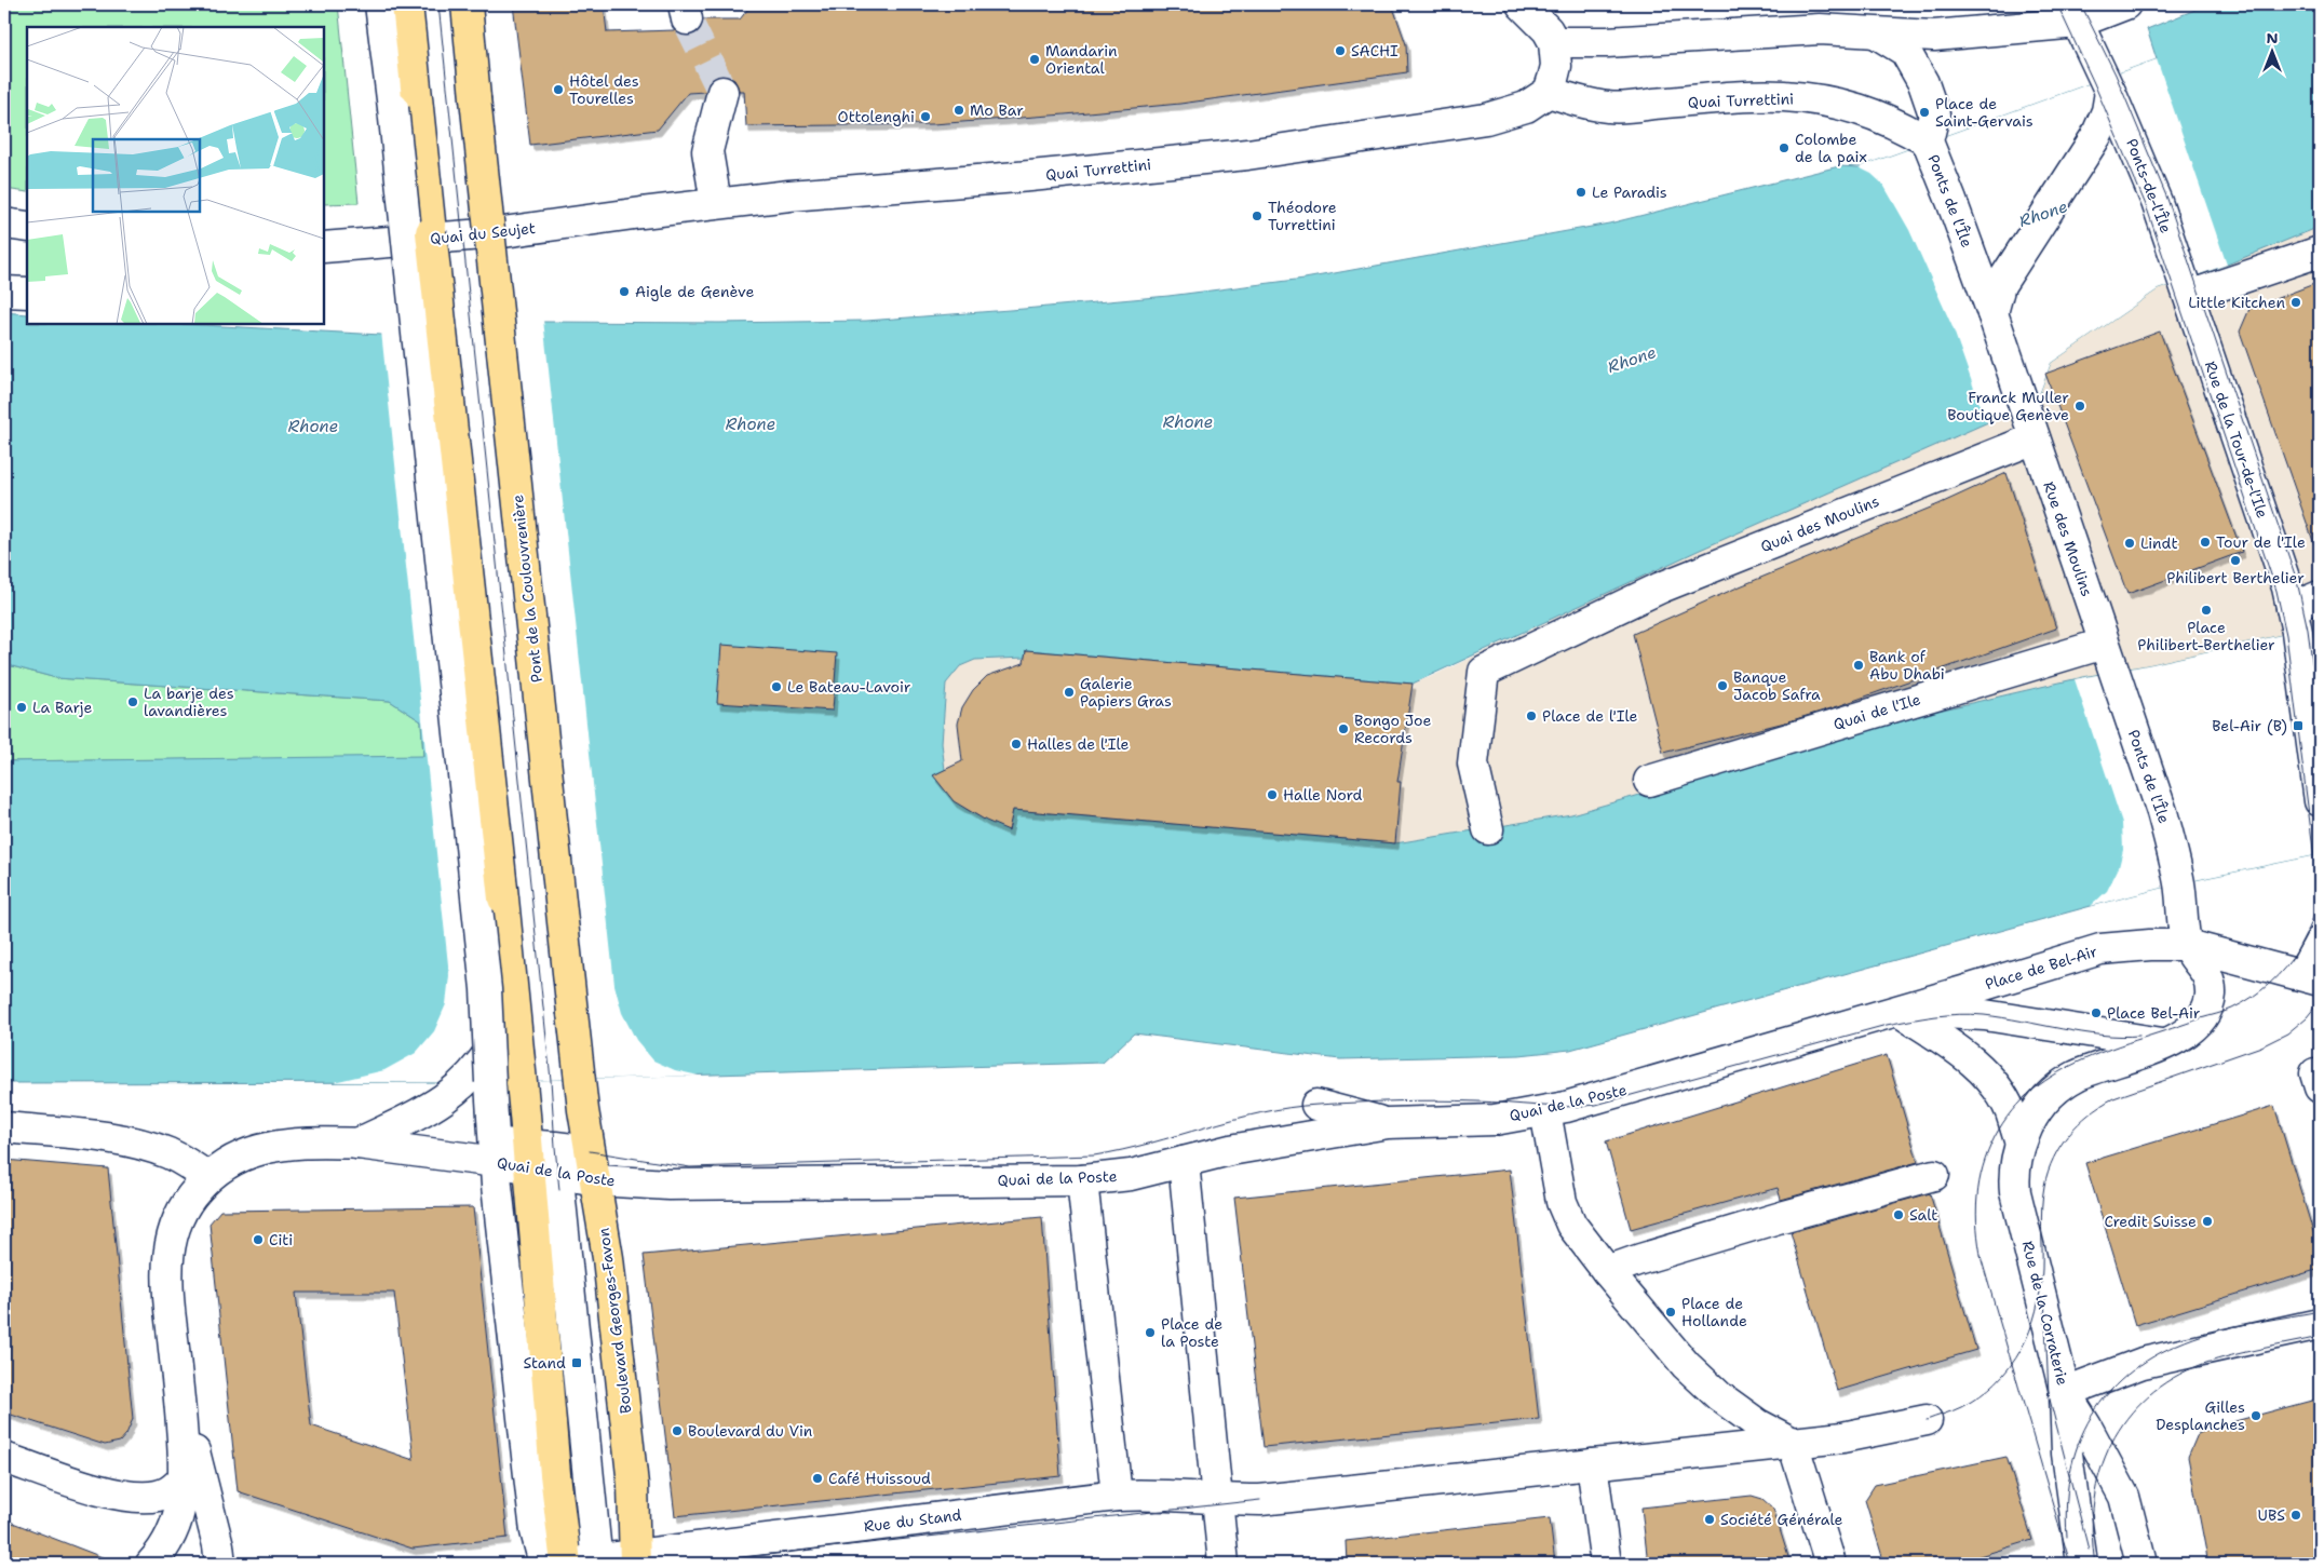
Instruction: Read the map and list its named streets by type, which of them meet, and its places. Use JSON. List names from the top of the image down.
{
  "streets": {
    "main road": ["Pont de la Coulouvrenière", "Boulevard Georges-Favon"],
    "street": [
      "Quai Turrettini",
      "Ponts-de-l'Île",
      "Ponts de l'Île",
      "Quai du Seujet",
      "Rue de la Tour-de-l'Ile",
      "Quai des Moulins",
      "Rue des Moulins",
      "Quai de l'Ile",
      "Place de Bel-Air",
      "Quai de la Poste",
      "Rue de la Corraterie",
      "Rue du Stand"
    ]
  },
  "crossings": [
    ["Quai Turrettini", "Ponts de l'Île"],
    ["Quai Turrettini", "Quai du Seujet"],
    ["Ponts-de-l'Île", "Rue de la Tour-de-l'Ile"],
    ["Ponts de l'Île", "Rue des Moulins"],
    ["Ponts de l'Île", "Place de Bel-Air"],
    ["Quai des Moulins", "Rue des Moulins"],
    ["Rue des Moulins", "Quai de l'Ile"],
    ["Pont de la Coulouvrenière", "Boulevard Georges-Favon"],
    ["Place de Bel-Air", "Quai de la Poste"],
    ["Quai de la Poste", "Boulevard Georges-Favon"],
    ["Boulevard Georges-Favon", "Rue du Stand"]
  ],
  "water": ["Rhone"],
  "places": {
    "other": [
      "SACHI",
      "Mandarin Oriental",
      "Hôtel des Tourelles",
      "Mo Bar",
      "Place de Saint-Gervais",
      "Ottolenghi",
      "Colombe de la paix",
      "Le Paradis",
      "Théodore Turrettini",
      "Aigle de Genève",
      "Little Kitchen",
      "Franck Muller Boutique Genève",
      "Tour de l'Ile",
      "Lindt",
      "Philibert Berthelier",
      "Place Philibert-Berthelier",
      "Bank of Abu Dhabi",
      "Banque Jacob Safra",
      "Le Bateau-Lavoir",
      "Galerie Papiers Gras",
      "La barje des lavandières",
      "La Barje",
      "Place de l'Ile",
      "Bongo Joe Records",
      "Halles de l'Ile",
      "Halle Nord",
      "Place Bel-Air",
      "Salt",
      "Credit Suisse",
      "Citi",
      "Place de Hollande",
      "Place de la Poste",
      "Gilles Desplanches",
      "Boulevard du Vin",
      "Café Huissoud",
      "UBS",
      "Société Générale"
    ],
    "transit": ["Bel-Air (B)", "Stand"]
  },
  "north": "top"
}
